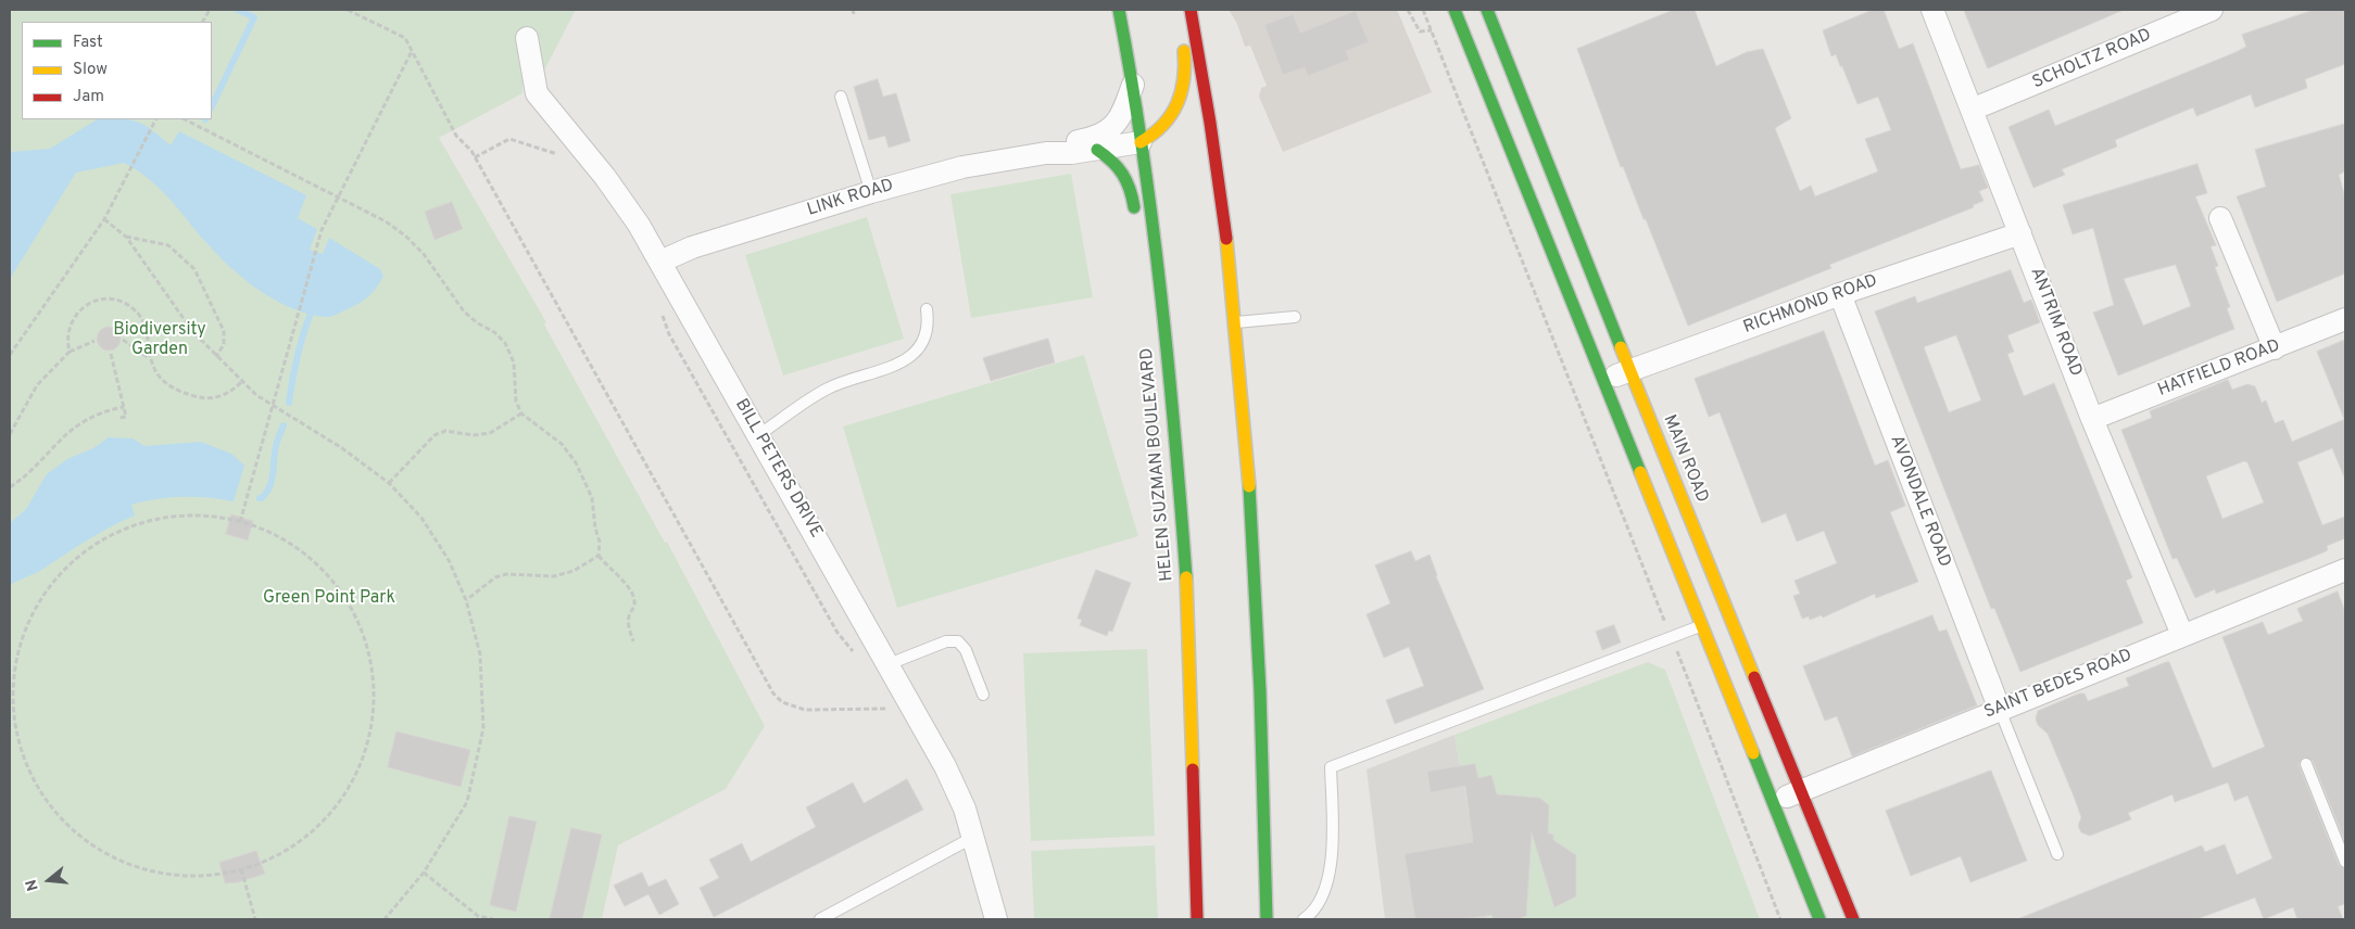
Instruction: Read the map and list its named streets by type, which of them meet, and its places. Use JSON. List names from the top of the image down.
{
  "streets": {
    "main road": ["MAIN ROAD", "HELEN SUZMAN BOULEVARD"],
    "street": [
      "SCHOLTZ ROAD",
      "LINK ROAD",
      "RICHMOND ROAD",
      "ANTRIM ROAD",
      "HATFIELD ROAD",
      "BILL PETERS DRIVE",
      "AVONDALE ROAD",
      "SAINT BEDES ROAD"
    ]
  },
  "crossings": [
    ["SCHOLTZ ROAD", "ANTRIM ROAD"],
    ["LINK ROAD", "HELEN SUZMAN BOULEVARD"],
    ["LINK ROAD", "BILL PETERS DRIVE"],
    ["RICHMOND ROAD", "ANTRIM ROAD"],
    ["RICHMOND ROAD", "MAIN ROAD"],
    ["RICHMOND ROAD", "AVONDALE ROAD"],
    ["ANTRIM ROAD", "HATFIELD ROAD"],
    ["ANTRIM ROAD", "SAINT BEDES ROAD"],
    ["MAIN ROAD", "SAINT BEDES ROAD"],
    ["AVONDALE ROAD", "SAINT BEDES ROAD"]
  ],
  "parks": ["Biodiversity Garden", "Green Point Park"],
  "legend": ["Fast", "Slow", "Jam"],
  "north": "left"
}
